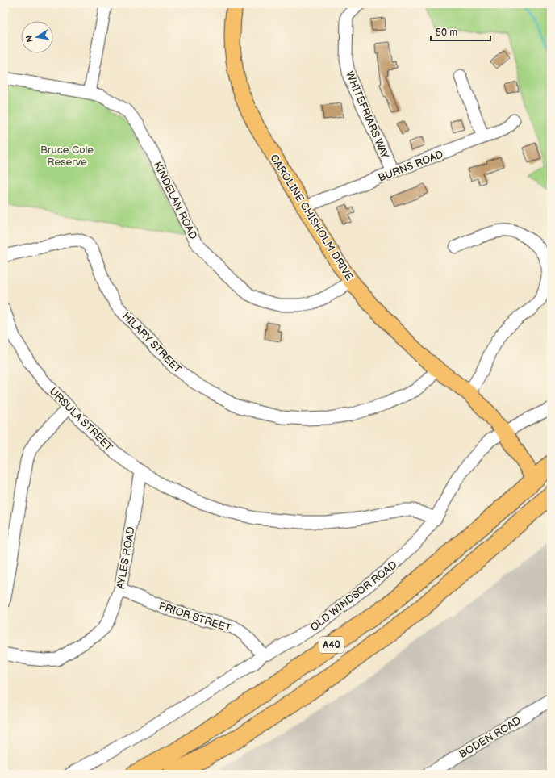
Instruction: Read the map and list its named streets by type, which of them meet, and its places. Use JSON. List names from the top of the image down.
{
  "streets": {
    "highway": ["CAROLINE CHISHOLM DRIVE", "A40"],
    "street": [
      "WHITEFRIARS WAY",
      "BURNS ROAD",
      "KINDELAN ROAD",
      "HILARY STREET",
      "URSULA STREET",
      "AYLES ROAD",
      "OLD WINDSOR ROAD",
      "PRIOR STREET",
      "BODEN ROAD"
    ]
  },
  "crossings": [
    ["WHITEFRIARS WAY", "BURNS ROAD"],
    ["BURNS ROAD", "CAROLINE CHISHOLM DRIVE"],
    ["KINDELAN ROAD", "CAROLINE CHISHOLM DRIVE"],
    ["CAROLINE CHISHOLM DRIVE", "HILARY STREET"],
    ["CAROLINE CHISHOLM DRIVE", "OLD WINDSOR ROAD"],
    ["CAROLINE CHISHOLM DRIVE", "A40"],
    ["URSULA STREET", "AYLES ROAD"],
    ["URSULA STREET", "OLD WINDSOR ROAD"],
    ["AYLES ROAD", "PRIOR STREET"],
    ["OLD WINDSOR ROAD", "PRIOR STREET"]
  ],
  "parks": ["Bruce Cole Reserve"],
  "scale_bar": "50 m",
  "north": "left"
}
